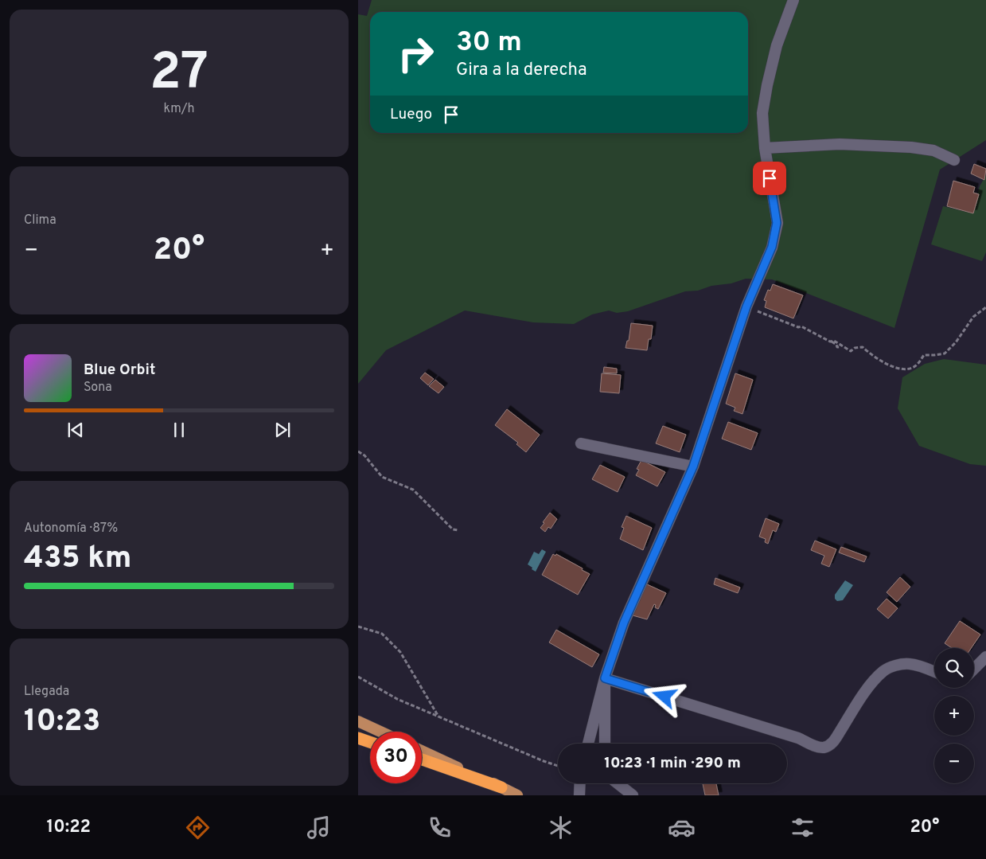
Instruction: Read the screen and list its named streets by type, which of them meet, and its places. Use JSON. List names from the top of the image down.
{
  "page": {
    "tile": [
      ["27", "km/h"],
      "Clima",
      ["Autonomía · 87%", "435 km"],
      ["Llegada", "10:23"]
    ],
    "turn": ["30 m", "Gira a la derecha"],
    "then": "Luego",
    "heat": ["−", "20°", "+"],
    "song": ["Blue Orbit", "Sona"],
    "map_buttons": ["+", "−"],
    "limit": "30",
    "trip": "10:23 · 1 min · 290 m",
    "tabs": ["10:22", "20°"]
  }
}
